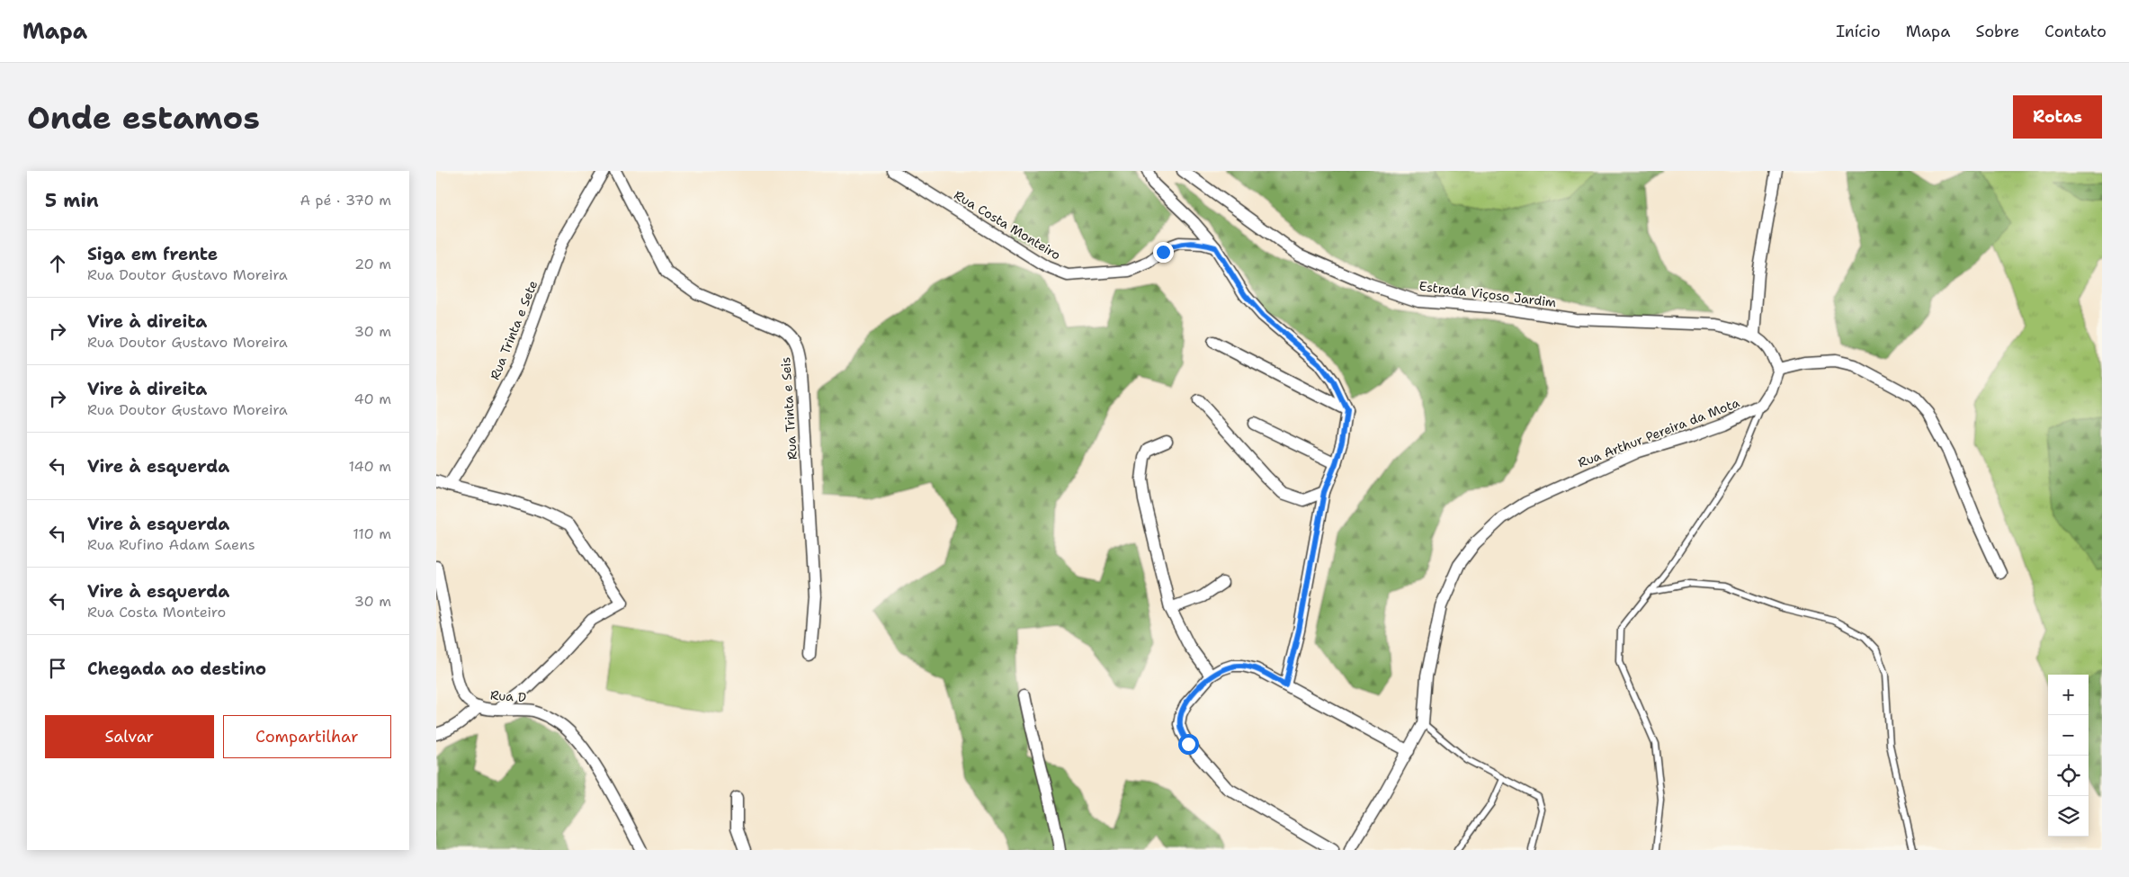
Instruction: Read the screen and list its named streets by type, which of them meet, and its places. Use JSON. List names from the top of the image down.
{
  "streets": {
    "street": [
      "Rua Costa Monteiro",
      "Estrada Viçoso Jardim",
      "Rua Trinta e Sete",
      "Rua Trinta e Seis",
      "Rua Arthur Pereira da Mota",
      "Rua D"
    ]
  },
  "page": {
    "header": "Mapa",
    "nav": [
      "Início",
      "Mapa",
      "Sobre",
      "Contato"
    ],
    "buttons": [
      "Rotas",
      ["Salvar", "Compartilhar"]
    ],
    "title": "Onde estamos",
    "heading": ["5 min", "A pé · 370 m"],
    "list": [
      ["Siga em frente", "Rua Doutor Gustavo Moreira", "20 m"],
      ["Vire à direita", "Rua Doutor Gustavo Moreira", "30 m"],
      ["Vire à direita", "Rua Doutor Gustavo Moreira", "40 m"],
      ["Vire à esquerda", "140 m"],
      ["Vire à esquerda", "Rua Rufino Adam Saens", "110 m"],
      ["Vire à esquerda", "Rua Costa Monteiro", "30 m"],
      "Chegada ao destino"
    ],
    "map_buttons": ["+", "−"]
  }
}
